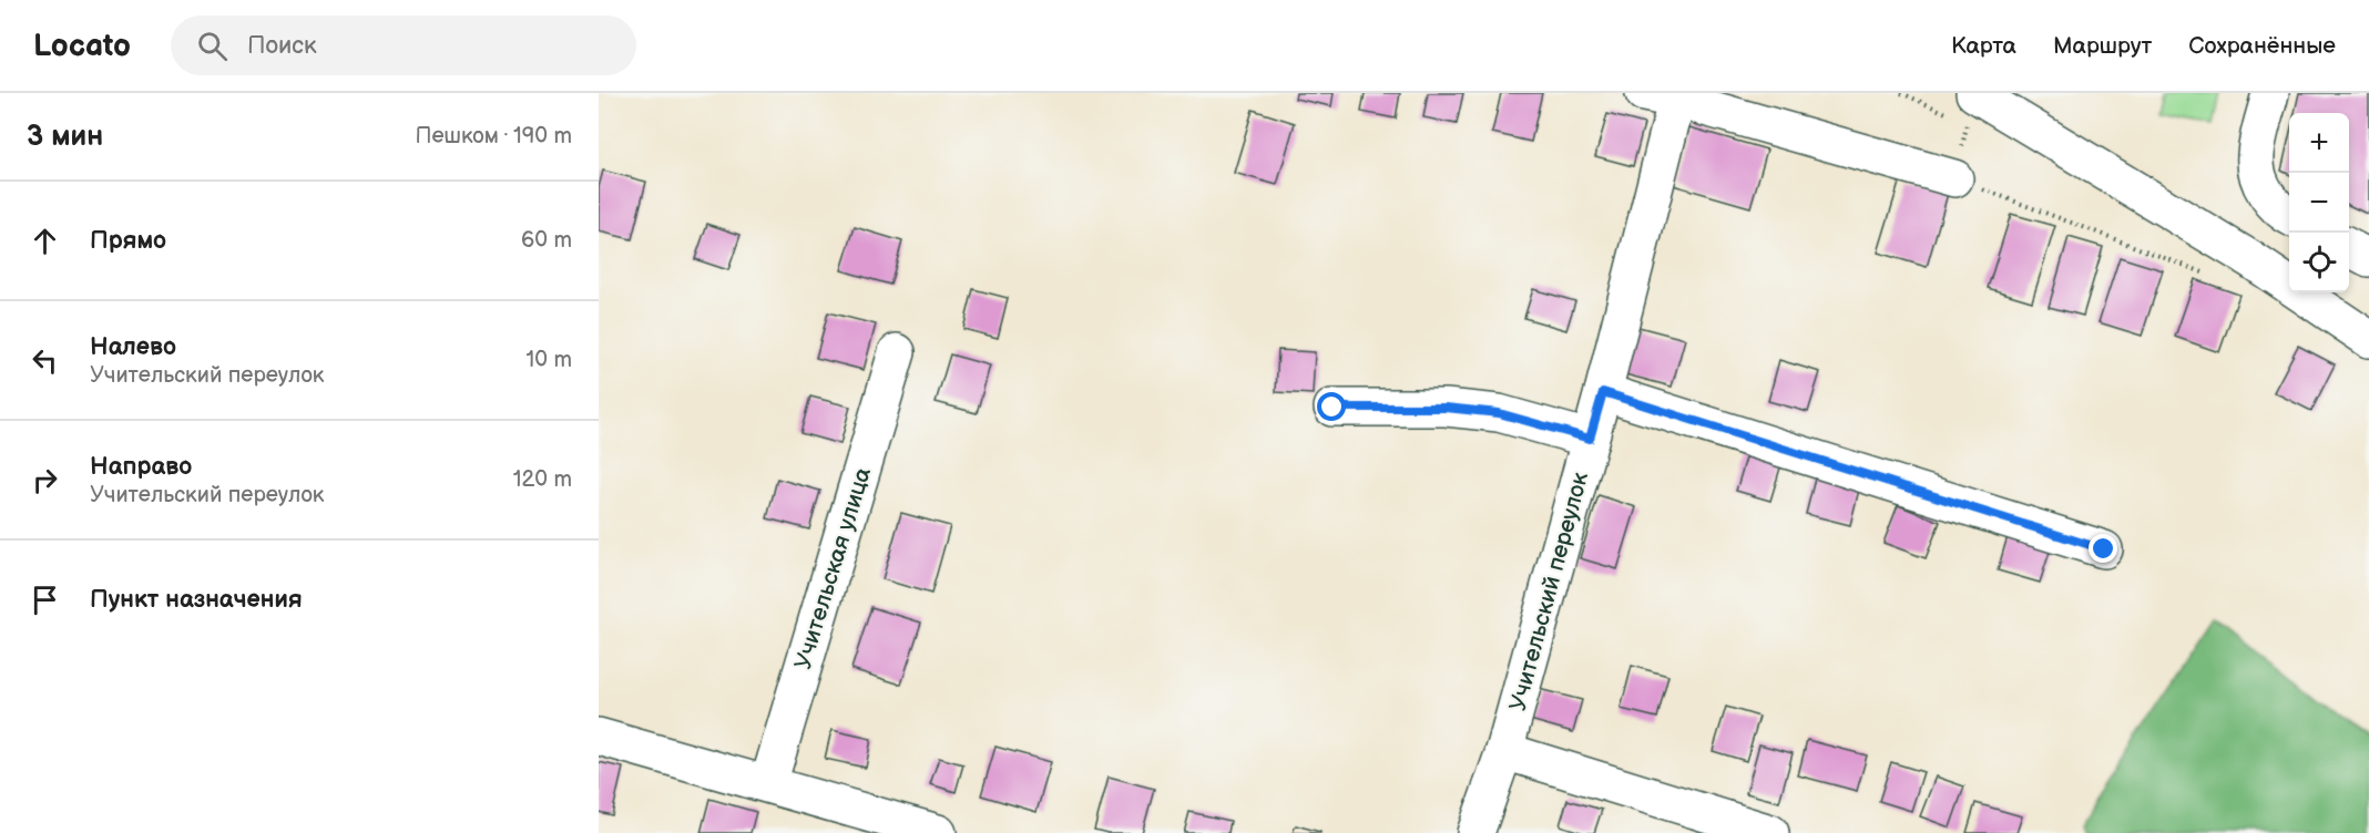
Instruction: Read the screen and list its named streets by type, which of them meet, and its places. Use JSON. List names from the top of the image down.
{
  "streets": {
    "street": ["Учительская улица", "Учительский переулок"]
  },
  "page": {
    "header": "Locato",
    "search": "Поиск",
    "nav": ["Карта", "Маршрут", "Сохранённые"],
    "heading": ["3 мин", "Пешком · 190 m"],
    "map_buttons": ["+", "−"],
    "list": [
      ["Прямо", "60 m"],
      ["Налево", "Учительский переулок", "10 m"],
      ["Направо", "Учительский переулок", "120 m"],
      "Пункт назначения"
    ]
  }
}
